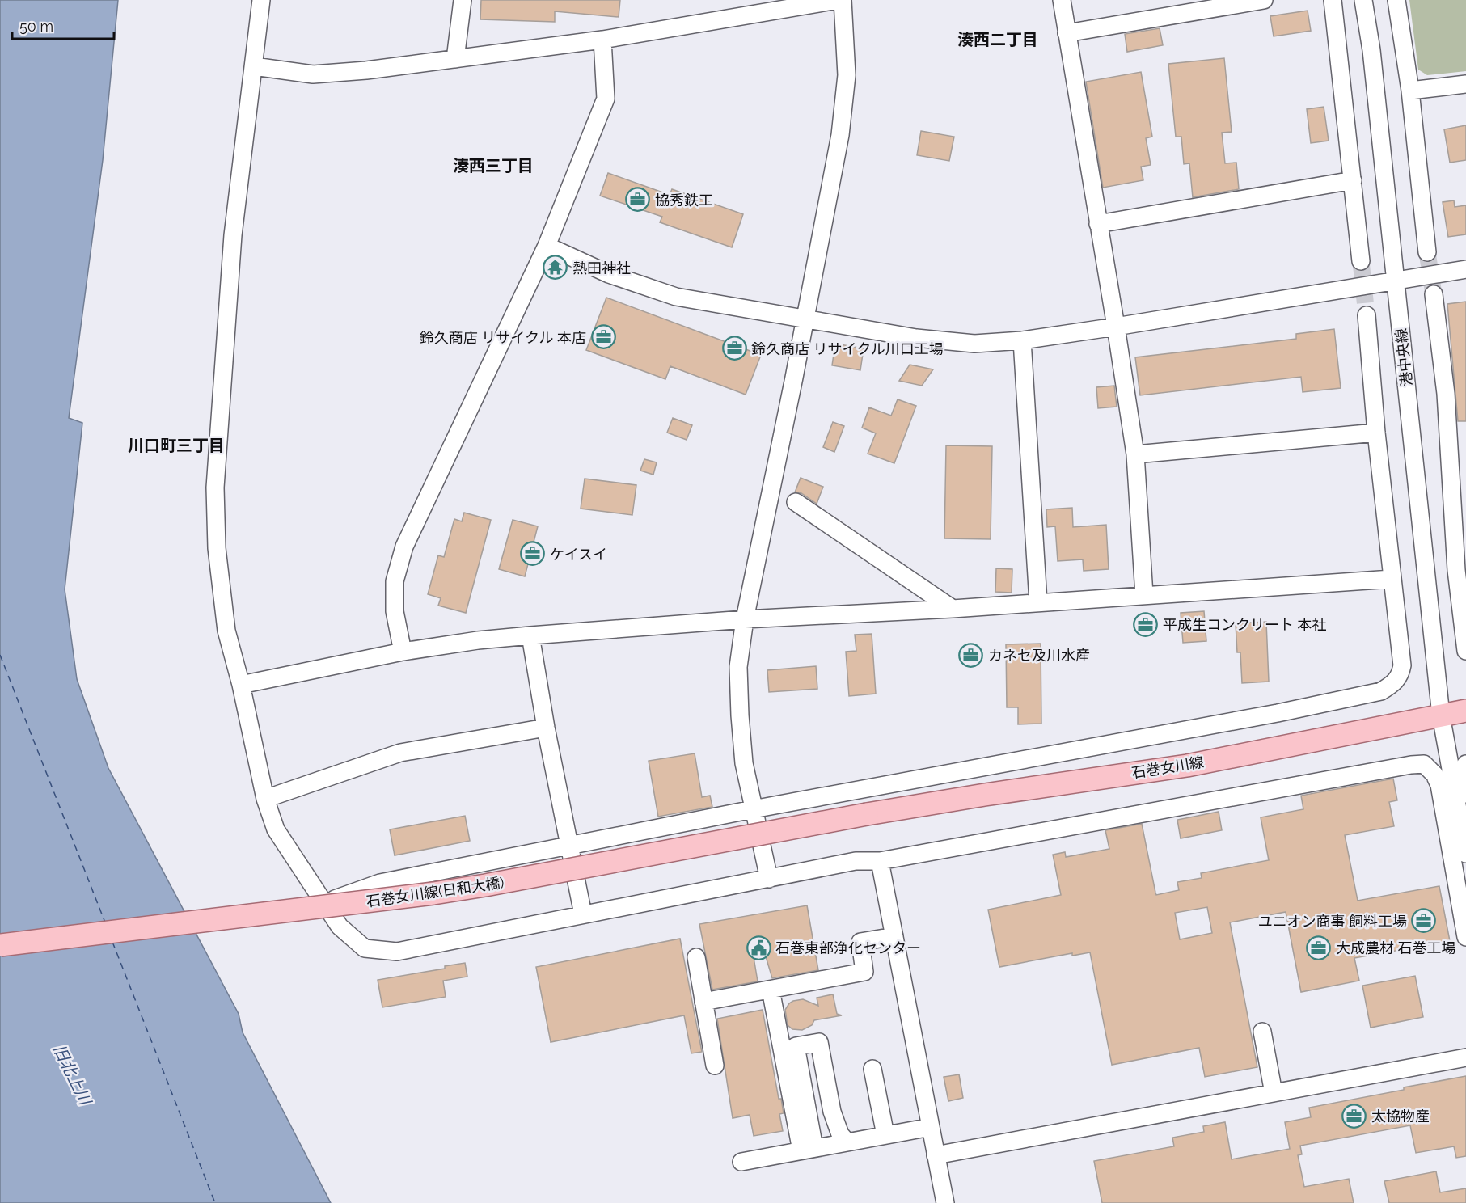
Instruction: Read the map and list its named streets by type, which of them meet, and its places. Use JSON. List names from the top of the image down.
{
  "streets": {
    "main road": ["石巻女川線", "石巻女川線(日和大橋)"],
    "street": ["港中央線"]
  },
  "crossings": [
    ["港中央線", "石巻女川線"],
    ["石巻女川線", "石巻女川線(日和大橋)"]
  ],
  "districts": ["湊西二丁目", "湊西三丁目", "川口町三丁目"],
  "water": ["旧北上川"],
  "places": {
    "office": [
      "協秀鉄工",
      "鈴久商店 リサイクル 本店",
      "鈴久商店 リサイクル川口工場",
      "ケイスイ",
      "平成生コンクリート 本社",
      "カネセ及川水産",
      "ユニオン商事 飼料工場",
      "大成農材 石巻工場",
      "太協物産"
    ],
    "temple": ["熱田神社"],
    "public building": ["石巻東部浄化センター"]
  },
  "scale_bar": "50 m"
}
